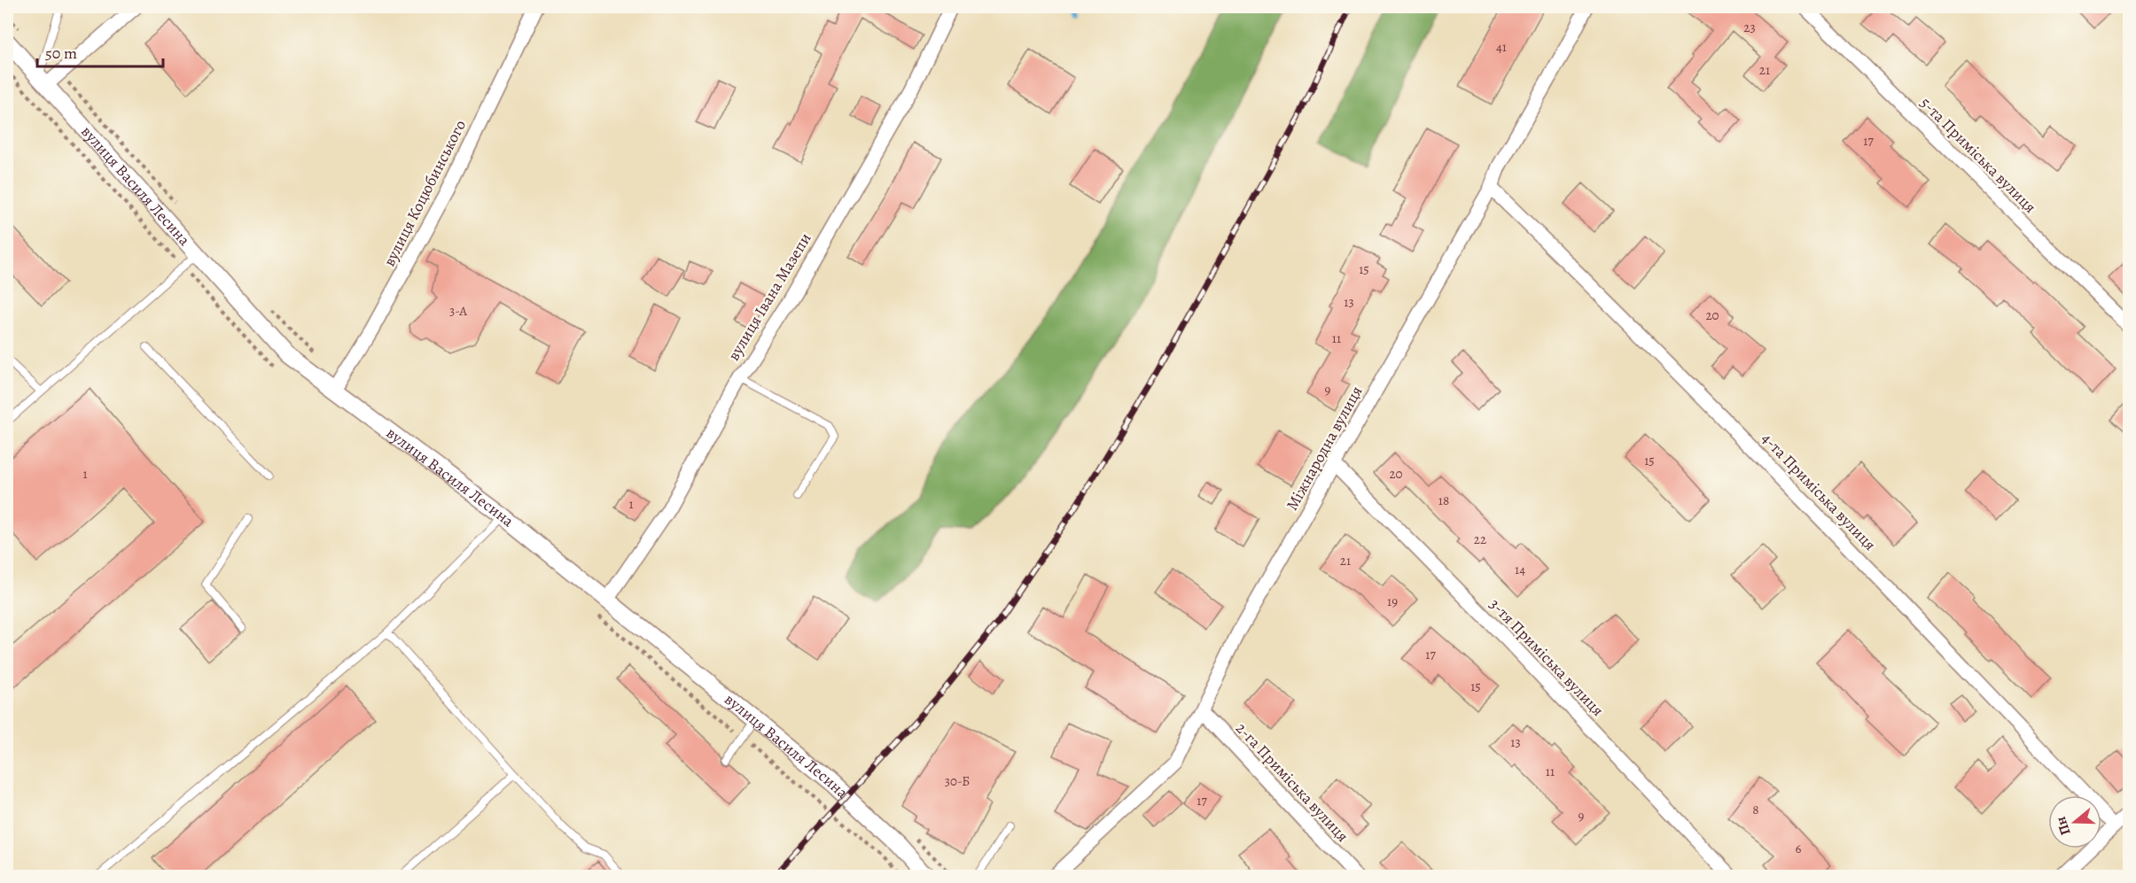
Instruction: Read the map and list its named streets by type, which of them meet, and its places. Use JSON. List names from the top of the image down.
{
  "streets": {
    "street": [
      "5-та Приміська вулиця",
      "вулиця Василя Лесина",
      "вулиця Коцюбинського",
      "вулиця Івана Мазепи",
      "Міжнародна вулиця",
      "4-та Приміська вулиця",
      "3-тя Приміська вулиця",
      "2-га Приміська вулиця"
    ]
  },
  "crossings": [
    ["вулиця Василя Лесина", "вулиця Коцюбинського"],
    ["вулиця Василя Лесина", "вулиця Івана Мазепи"],
    ["Міжнародна вулиця", "4-та Приміська вулиця"],
    ["Міжнародна вулиця", "3-тя Приміська вулиця"],
    ["Міжнародна вулиця", "2-га Приміська вулиця"]
  ],
  "house_numbers": [
    "23",
    "41",
    "21",
    "17",
    "15",
    "13",
    "3-А",
    "20",
    "11",
    "9",
    "15",
    "1",
    "20",
    "18",
    "1",
    "22",
    "21",
    "14",
    "19",
    "17",
    "15",
    "13",
    "11",
    "30-Б",
    "17",
    "8",
    "9",
    "6"
  ],
  "scale_bar": "50 m",
  "north": "left"
}
